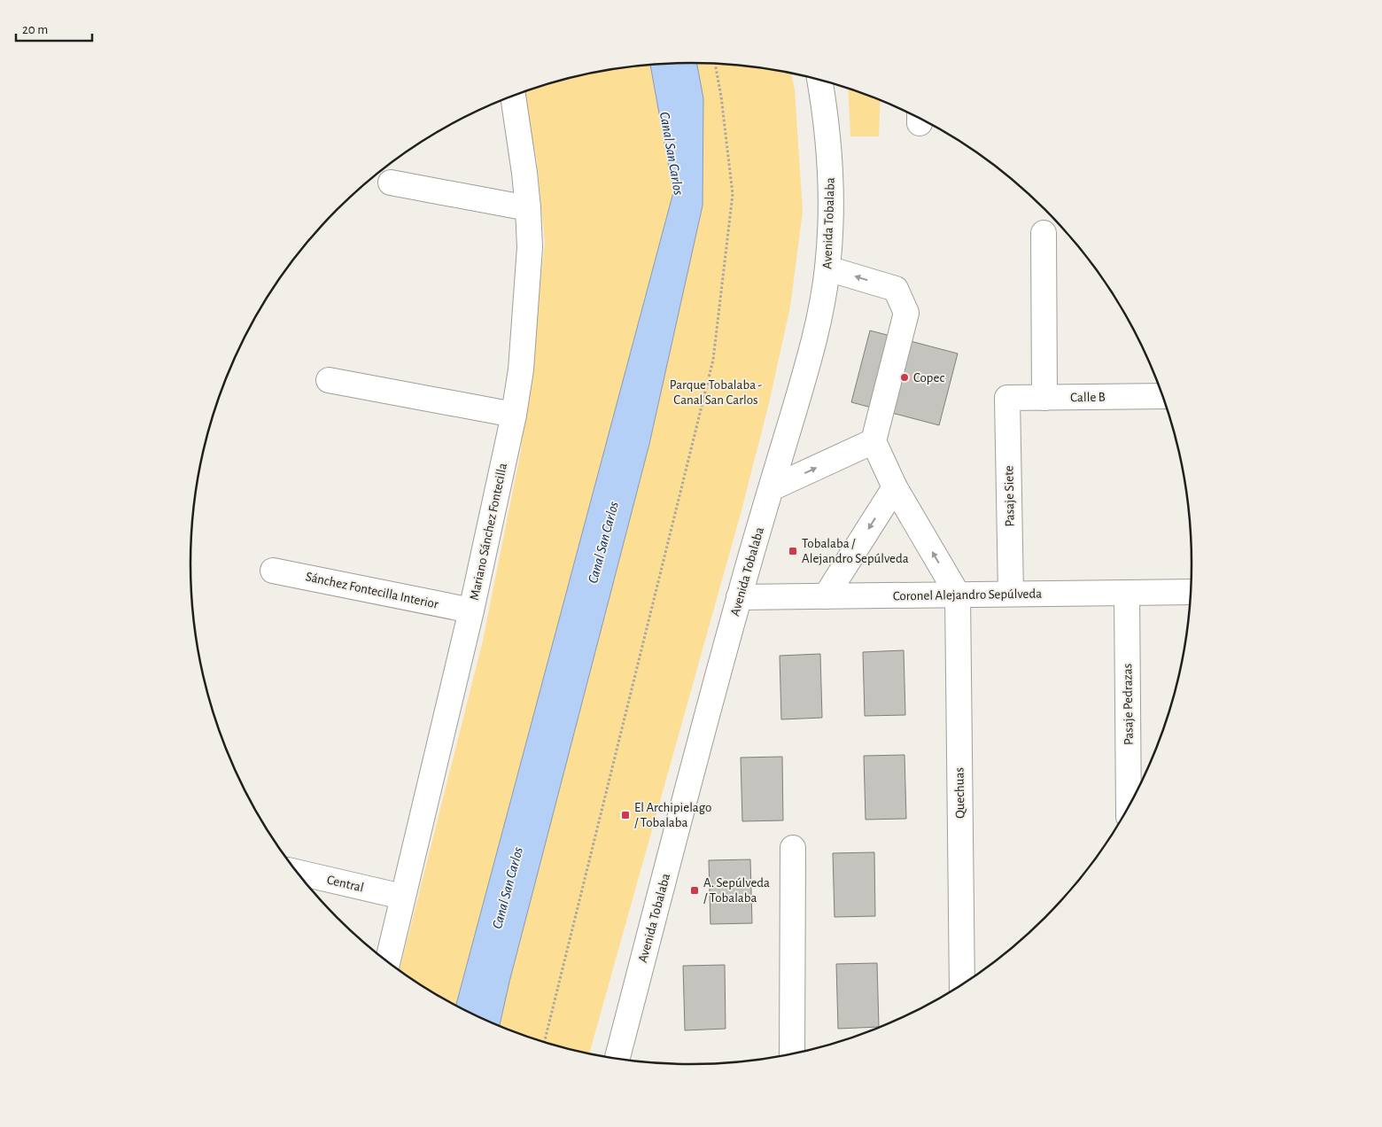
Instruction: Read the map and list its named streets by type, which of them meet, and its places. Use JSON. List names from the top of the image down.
{
  "streets": {
    "street": [
      "Avenida Tobalaba",
      "Calle B",
      "Pasaje Siete",
      "Mariano Sánchez Fontecilla",
      "Sánchez Fontecilla Interior",
      "Coronel Alejandro Sepúlveda",
      "Pasaje Pedrazas",
      "Quechuas",
      "Central"
    ]
  },
  "crossings": [
    ["Avenida Tobalaba", "Coronel Alejandro Sepúlveda"],
    ["Calle B", "Pasaje Siete"],
    ["Pasaje Siete", "Coronel Alejandro Sepúlveda"],
    ["Mariano Sánchez Fontecilla", "Sánchez Fontecilla Interior"],
    ["Mariano Sánchez Fontecilla", "Central"],
    ["Coronel Alejandro Sepúlveda", "Pasaje Pedrazas"],
    ["Coronel Alejandro Sepúlveda", "Quechuas"]
  ],
  "water": ["Canal San Carlos"],
  "parks": ["Parque Tobalaba - Canal San Carlos"],
  "places": {
    "other": ["Copec"],
    "transit": ["Tobalaba / Alejandro Sepúlveda", "El Archipielago / Tobalaba", "A. Sepúlveda / Tobalaba"]
  },
  "scale_bar": "20 m"
}
